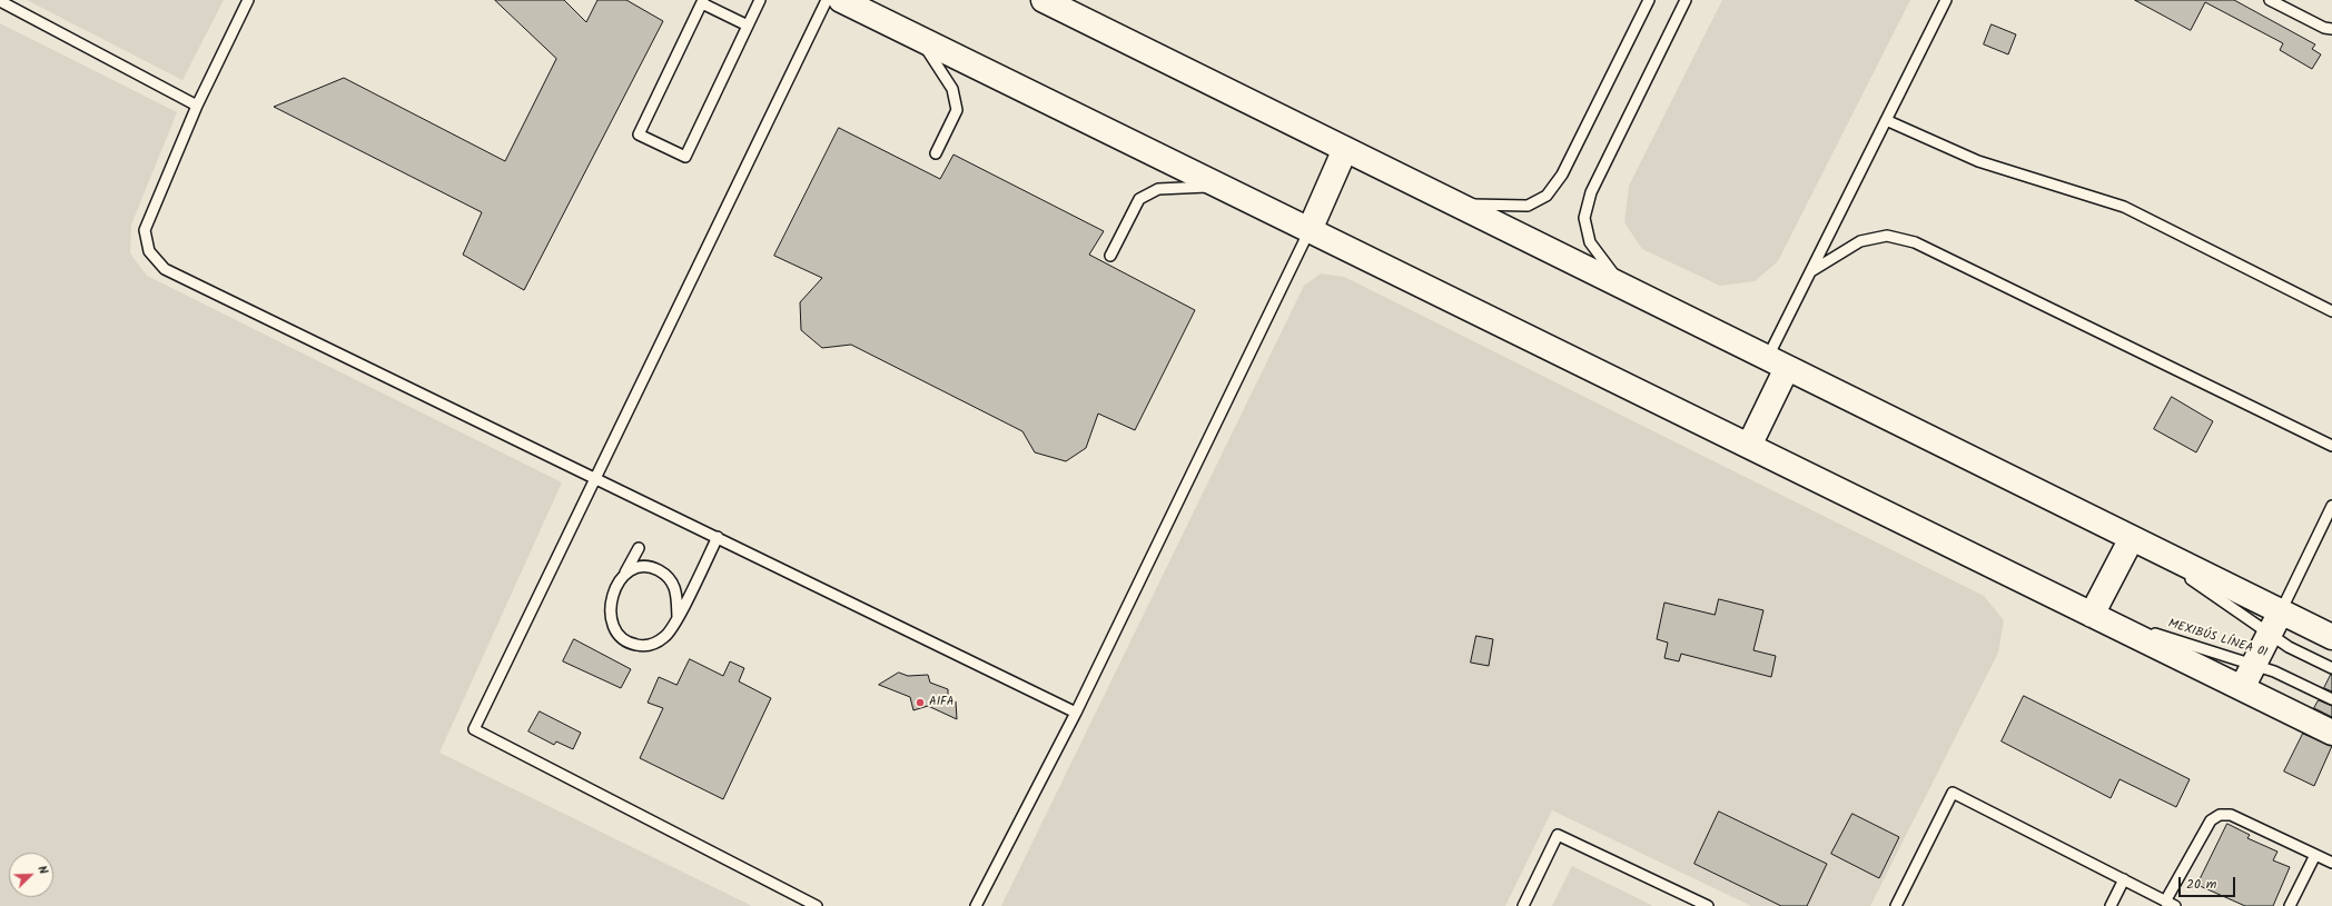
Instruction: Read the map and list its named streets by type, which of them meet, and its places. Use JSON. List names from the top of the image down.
{
  "streets": {
    "lane": ["MEXIBÚS LÍNEA 01"]
  },
  "places": ["AIFA"],
  "scale_bar": "20 m",
  "north": "top right"
}
